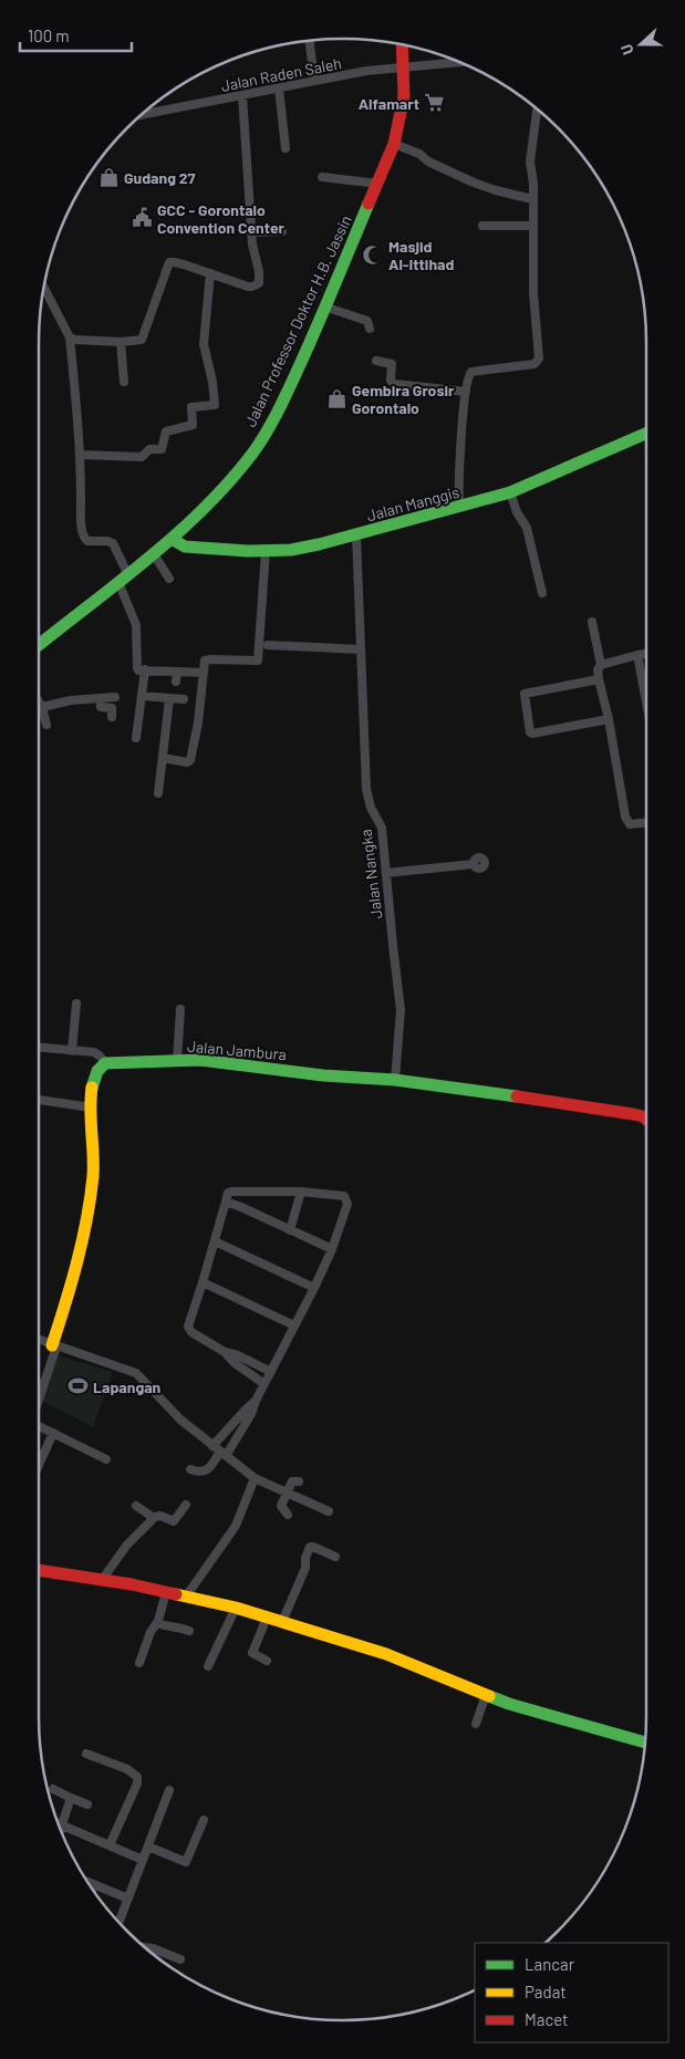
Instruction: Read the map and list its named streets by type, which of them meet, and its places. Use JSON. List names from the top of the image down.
{
  "streets": {
    "main road": ["Jalan Professor Doktor H.B. Jassin", "Jalan Manggis", "Jalan Jambura"],
    "street": ["Jalan Raden Saleh", "Jalan Nangka"]
  },
  "crossings": [
    ["Jalan Raden Saleh", "Jalan Professor Doktor H.B. Jassin"],
    ["Jalan Professor Doktor H.B. Jassin", "Jalan Manggis"],
    ["Jalan Manggis", "Jalan Nangka"],
    ["Jalan Nangka", "Jalan Jambura"]
  ],
  "places": {
    "supermarket": ["Alfamart"],
    "shop": ["Gudang 27", "Gembira Grosir Gorontalo"],
    "public building": ["GCC - Gorontalo Convention Center"],
    "mosque": ["Masjid Al-Ittihad"],
    "sports": ["Lapangan"]
  },
  "legend": ["Lancar", "Padat", "Macet"],
  "scale_bar": "100 m",
  "north": "left"
}
